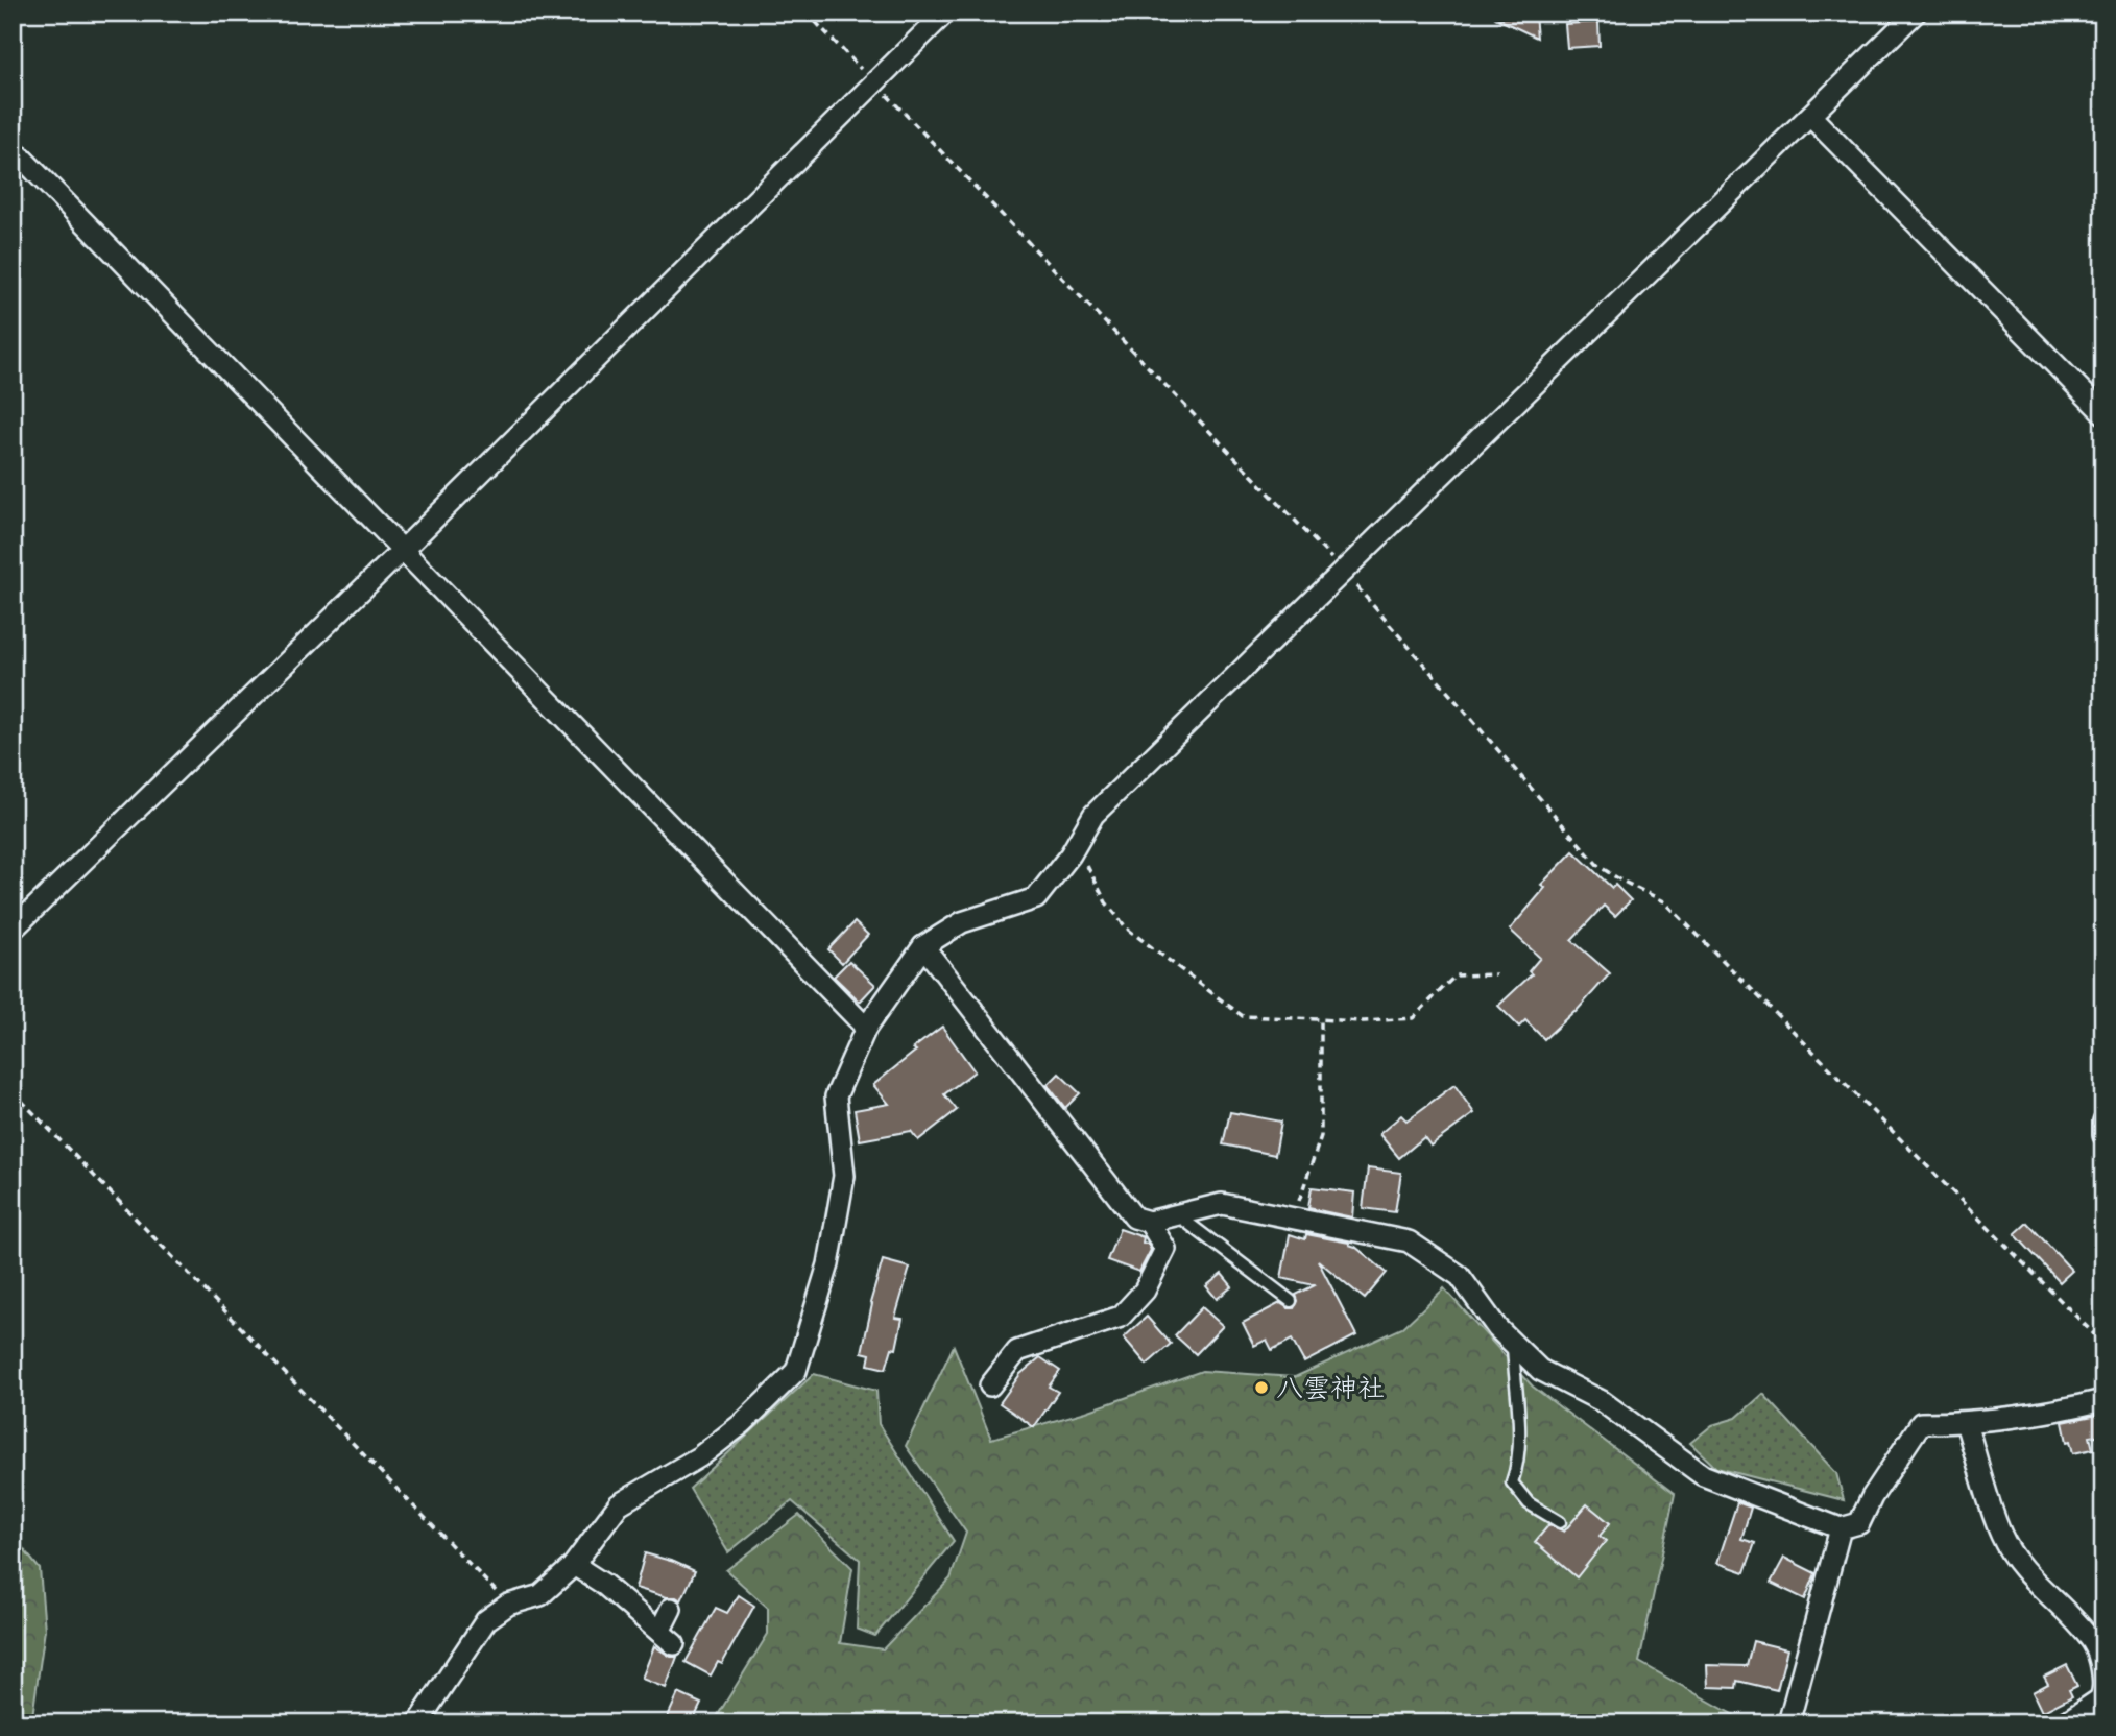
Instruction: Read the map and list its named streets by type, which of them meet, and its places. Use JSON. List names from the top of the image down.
{
  "places": ["八雲神社"]
}
